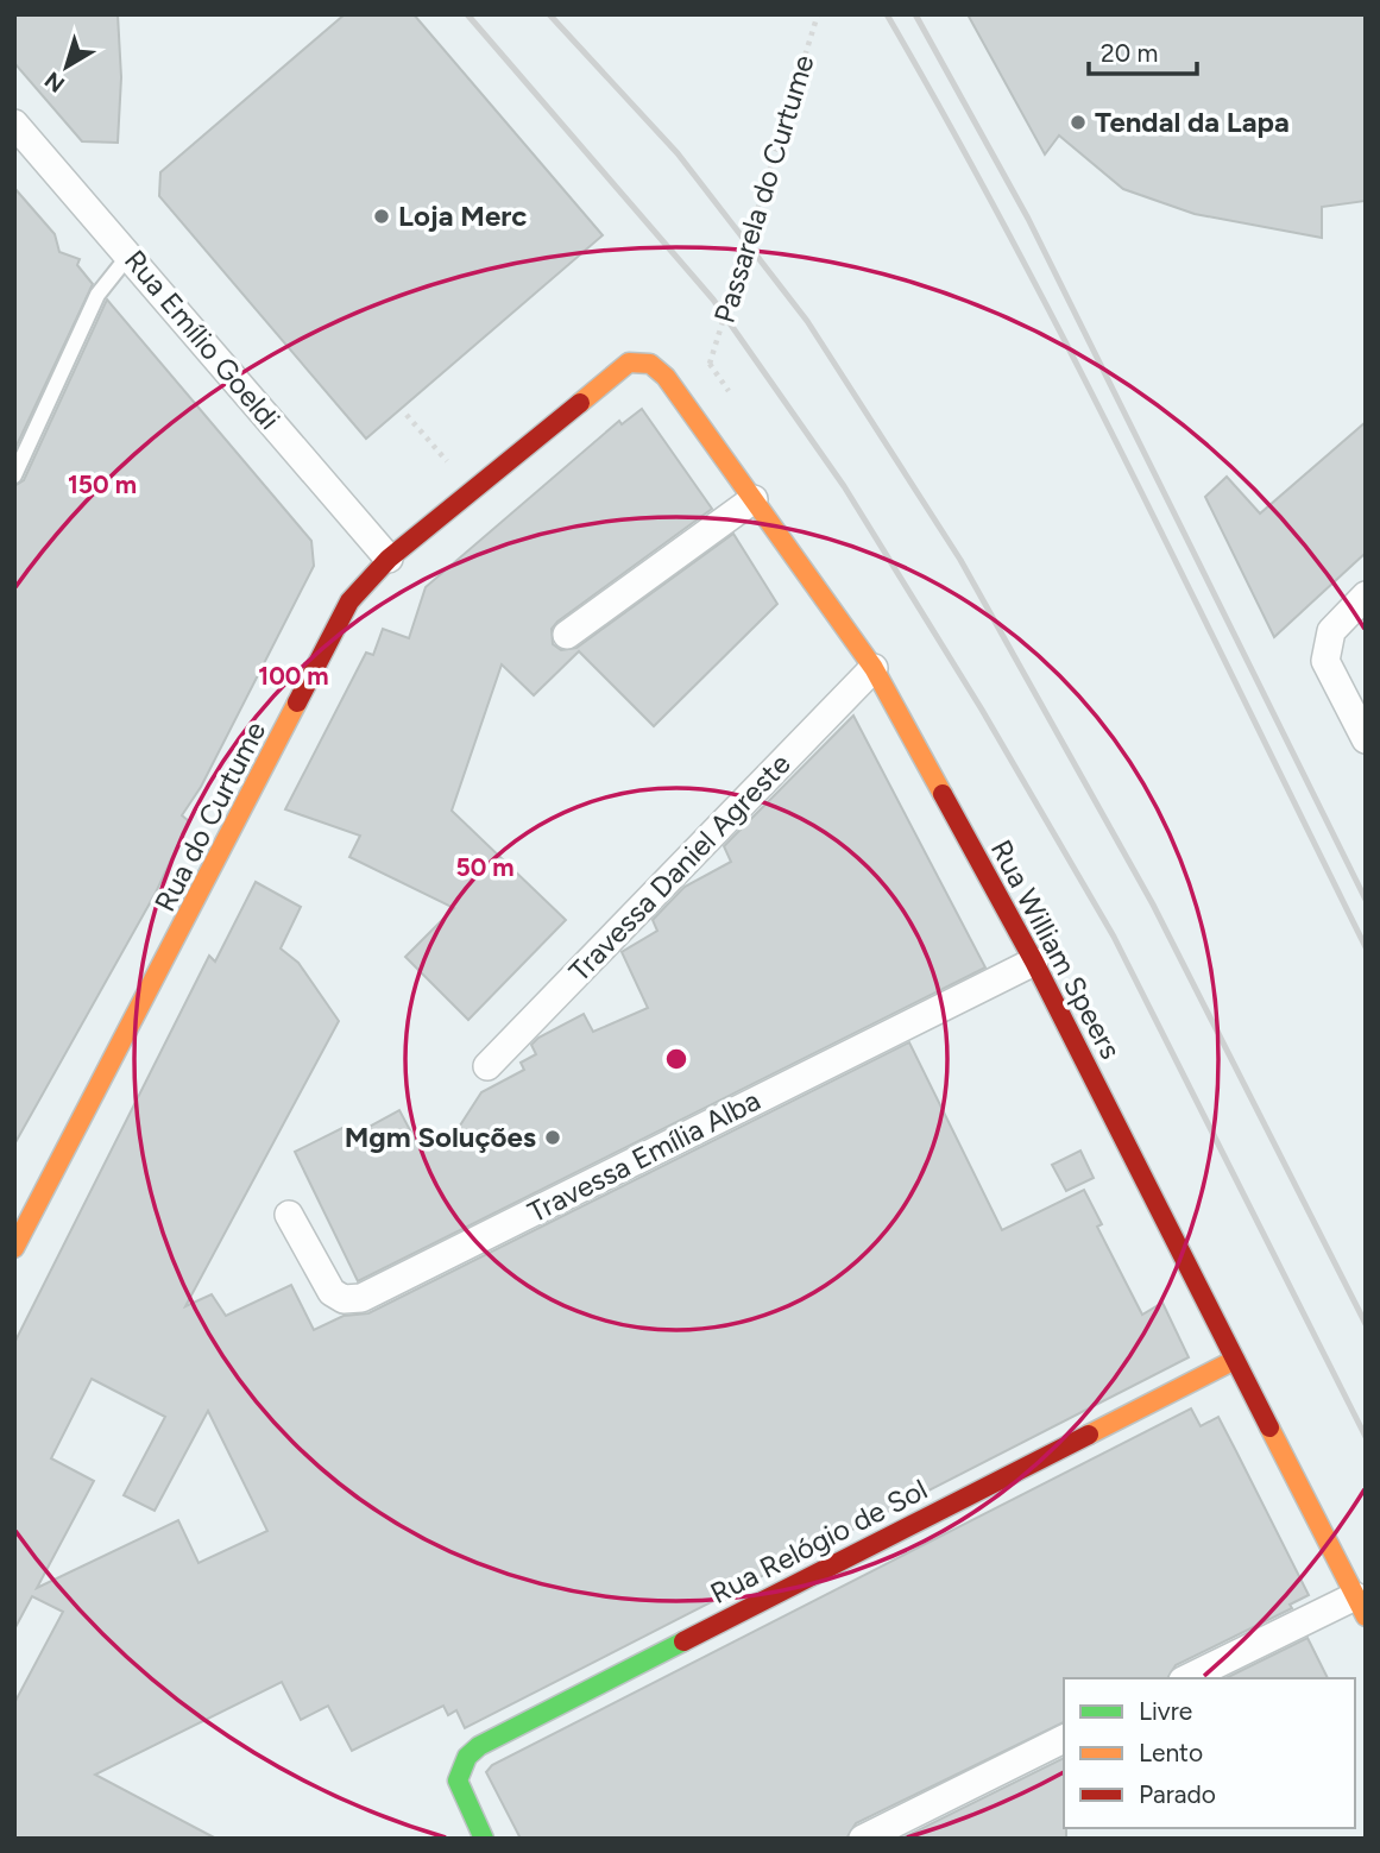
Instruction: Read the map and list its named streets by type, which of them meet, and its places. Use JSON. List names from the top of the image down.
{
  "streets": {
    "street": [
      "Rua Emílio Goeldi",
      "Rua do Curtume",
      "Travessa Daniel Agreste",
      "Rua William Speers",
      "Travessa Emília Alba",
      "Rua Relógio de Sol"
    ],
    "path": ["Passarela do Curtume"]
  },
  "crossings": [
    ["Rua Emílio Goeldi", "Rua do Curtume"],
    ["Rua do Curtume", "Rua William Speers"],
    ["Travessa Daniel Agreste", "Rua William Speers"],
    ["Rua William Speers", "Travessa Emília Alba"],
    ["Rua William Speers", "Rua Relógio de Sol"]
  ],
  "places": ["Tendal da Lapa", "Loja Merc", "Mgm Soluções"],
  "legend": ["Livre", "Lento", "Parado"],
  "scale_bar": "20 m",
  "north": "bottom left",
  "rings": ["150 m", "100 m", "50 m"]
}
